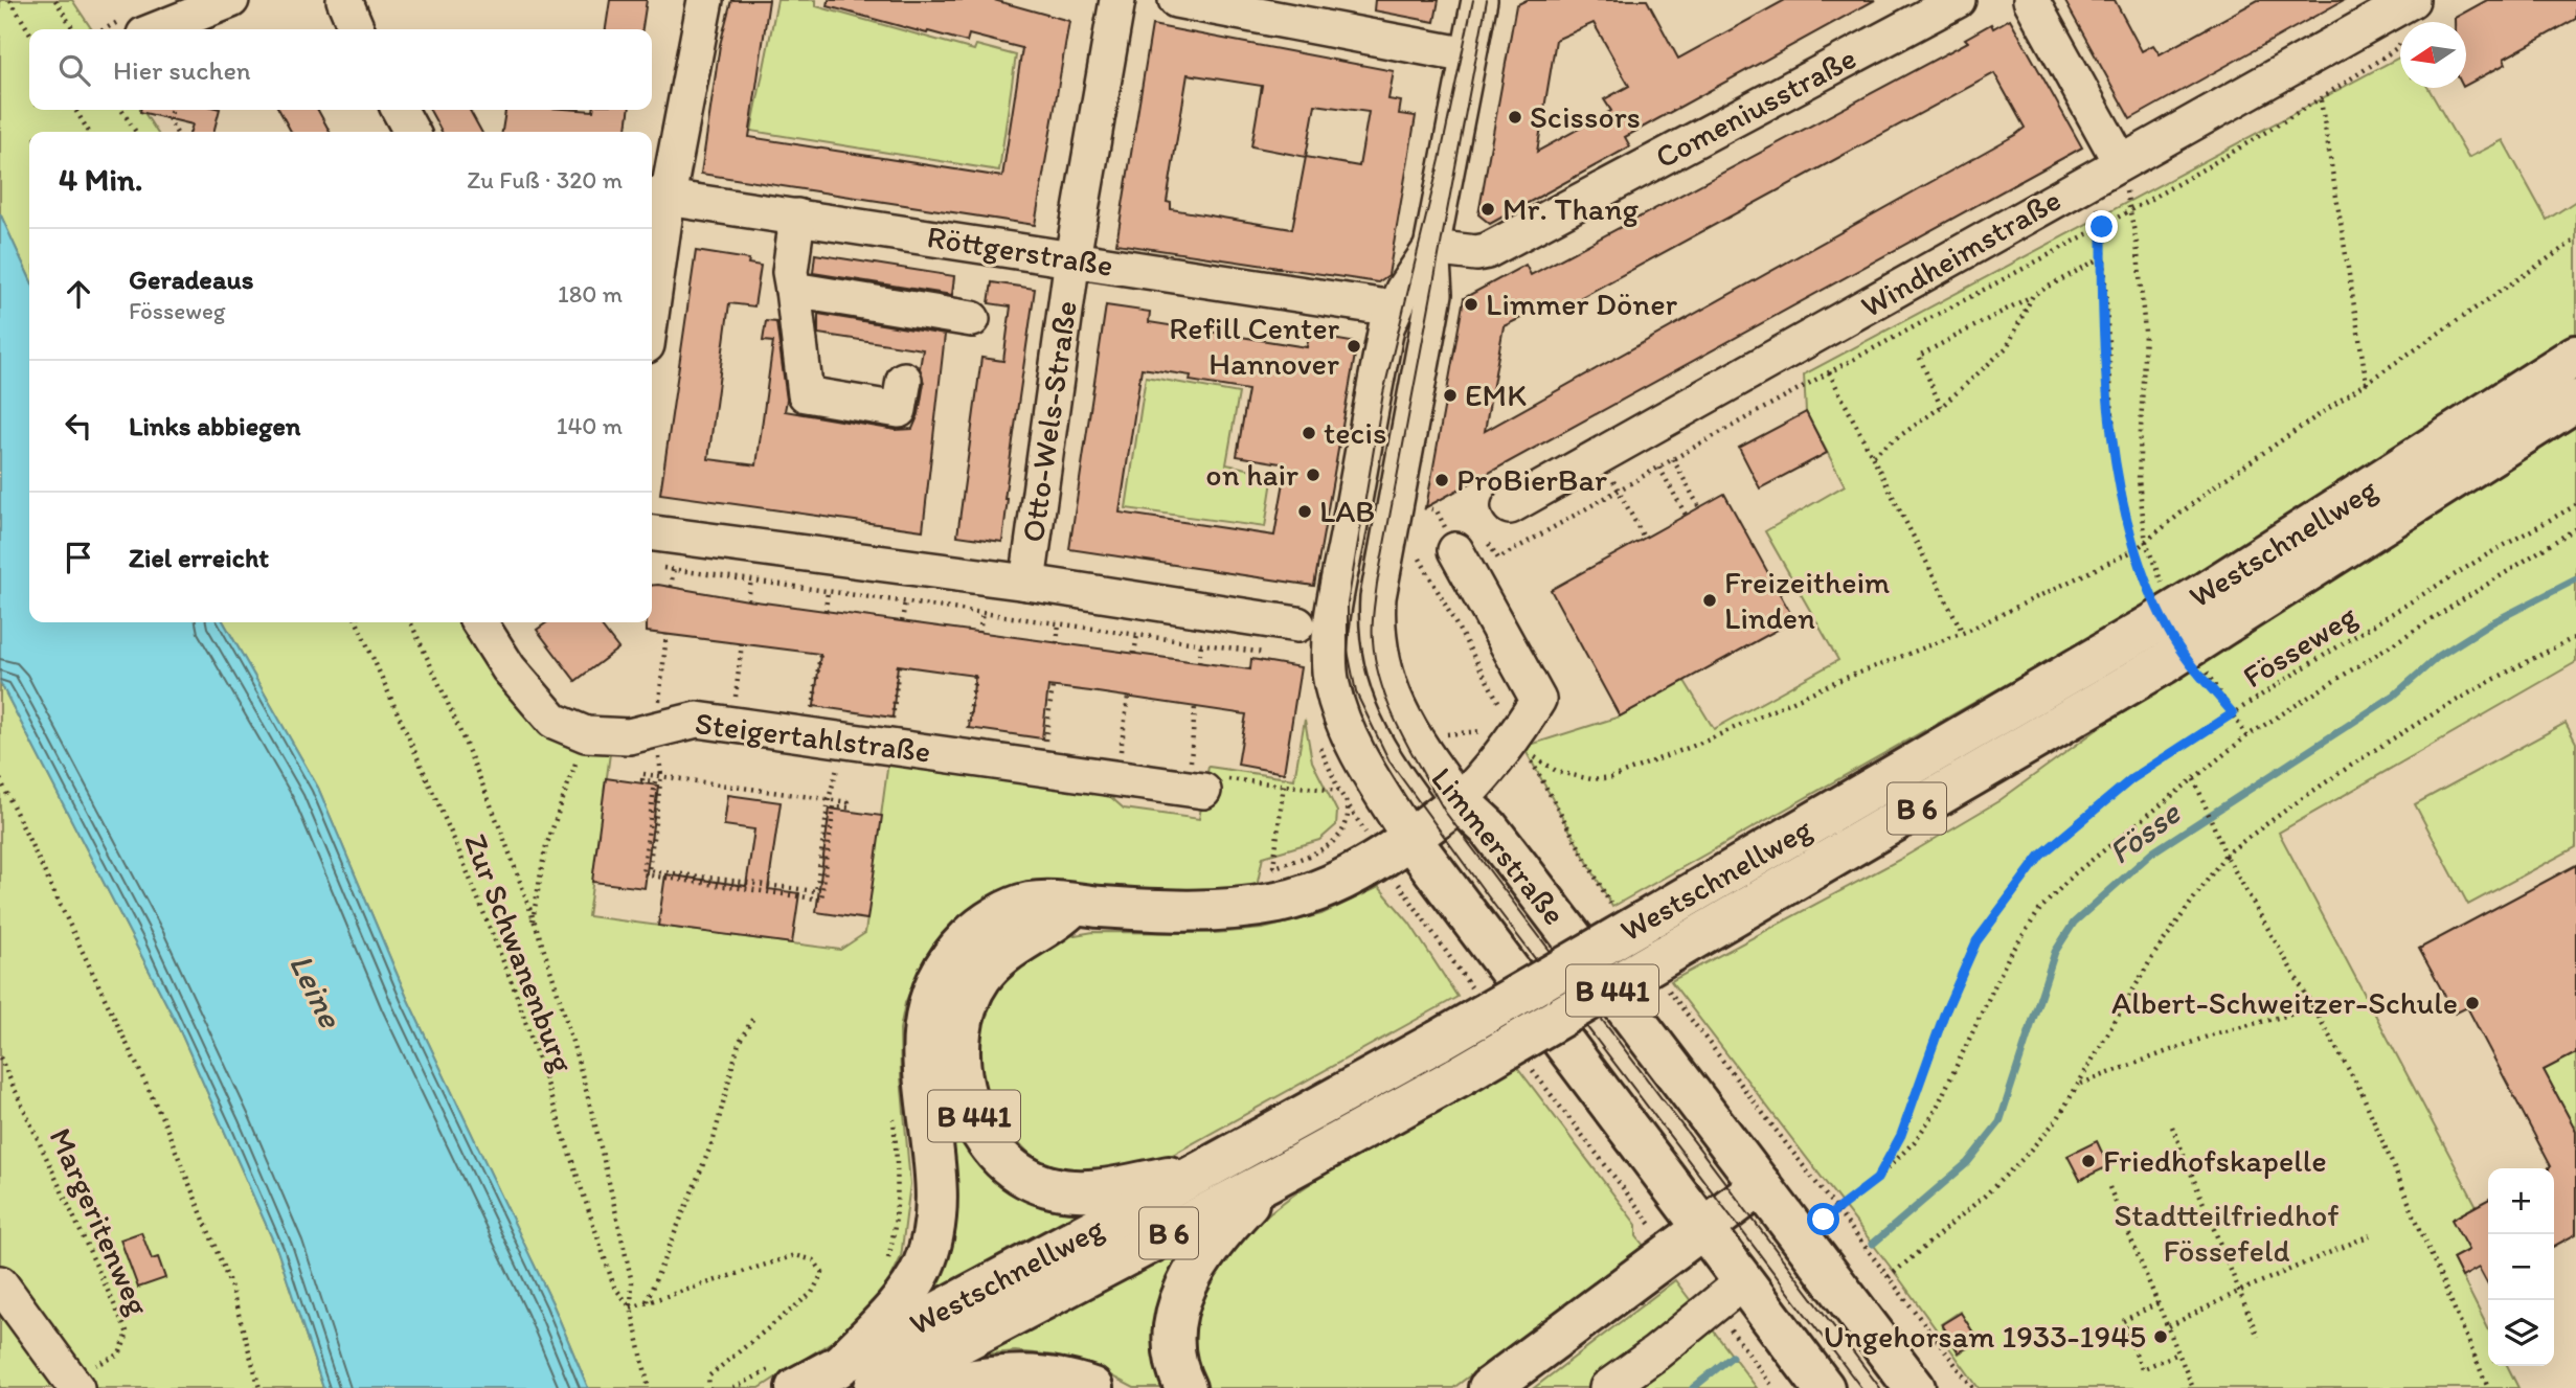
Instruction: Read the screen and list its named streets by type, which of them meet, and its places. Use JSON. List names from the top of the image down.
{
  "streets": {
    "main road": [
      "Westschnellweg",
      "B 6",
      "Limmerstraße",
      "B 441"
    ],
    "street": [
      "Comeniusstraße",
      "Röttgerstraße",
      "Windheimstraße",
      "Otto-Wels-Straße",
      "Steigertahlstraße"
    ],
    "path": ["Fösseweg", "Zur Schwanenburg", "Margeritenweg"]
  },
  "crossings": [
    ["Comeniusstraße", "Limmerstraße"],
    ["Röttgerstraße", "Otto-Wels-Straße"],
    ["Röttgerstraße", "Limmerstraße"],
    ["Westschnellweg", "B 441"],
    ["Fösseweg", "Limmerstraße"]
  ],
  "water": ["Fösse", "Leine"],
  "parks": ["Stadtteilfriedhof Fössefeld"],
  "places": [
    "Scissors",
    "Mr. Thang",
    "Limmer Döner",
    "Refill Center Hannover",
    "EMK",
    "tecis",
    "on hair",
    "ProBierBar",
    "LAB",
    "Freizeitheim Linden",
    "Albert-Schweitzer-Schule",
    "Friedhofskapelle",
    "Ungehorsam 1933-1945"
  ],
  "north": "left",
  "page": {
    "search": "Hier suchen",
    "heading": ["4 Min.", "Zu Fuß · 320 m"],
    "list": [
      ["Geradeaus", "Fösseweg", "180 m"],
      ["Links abbiegen", "140 m"],
      "Ziel erreicht"
    ],
    "map_buttons": ["+", "−"]
  }
}
